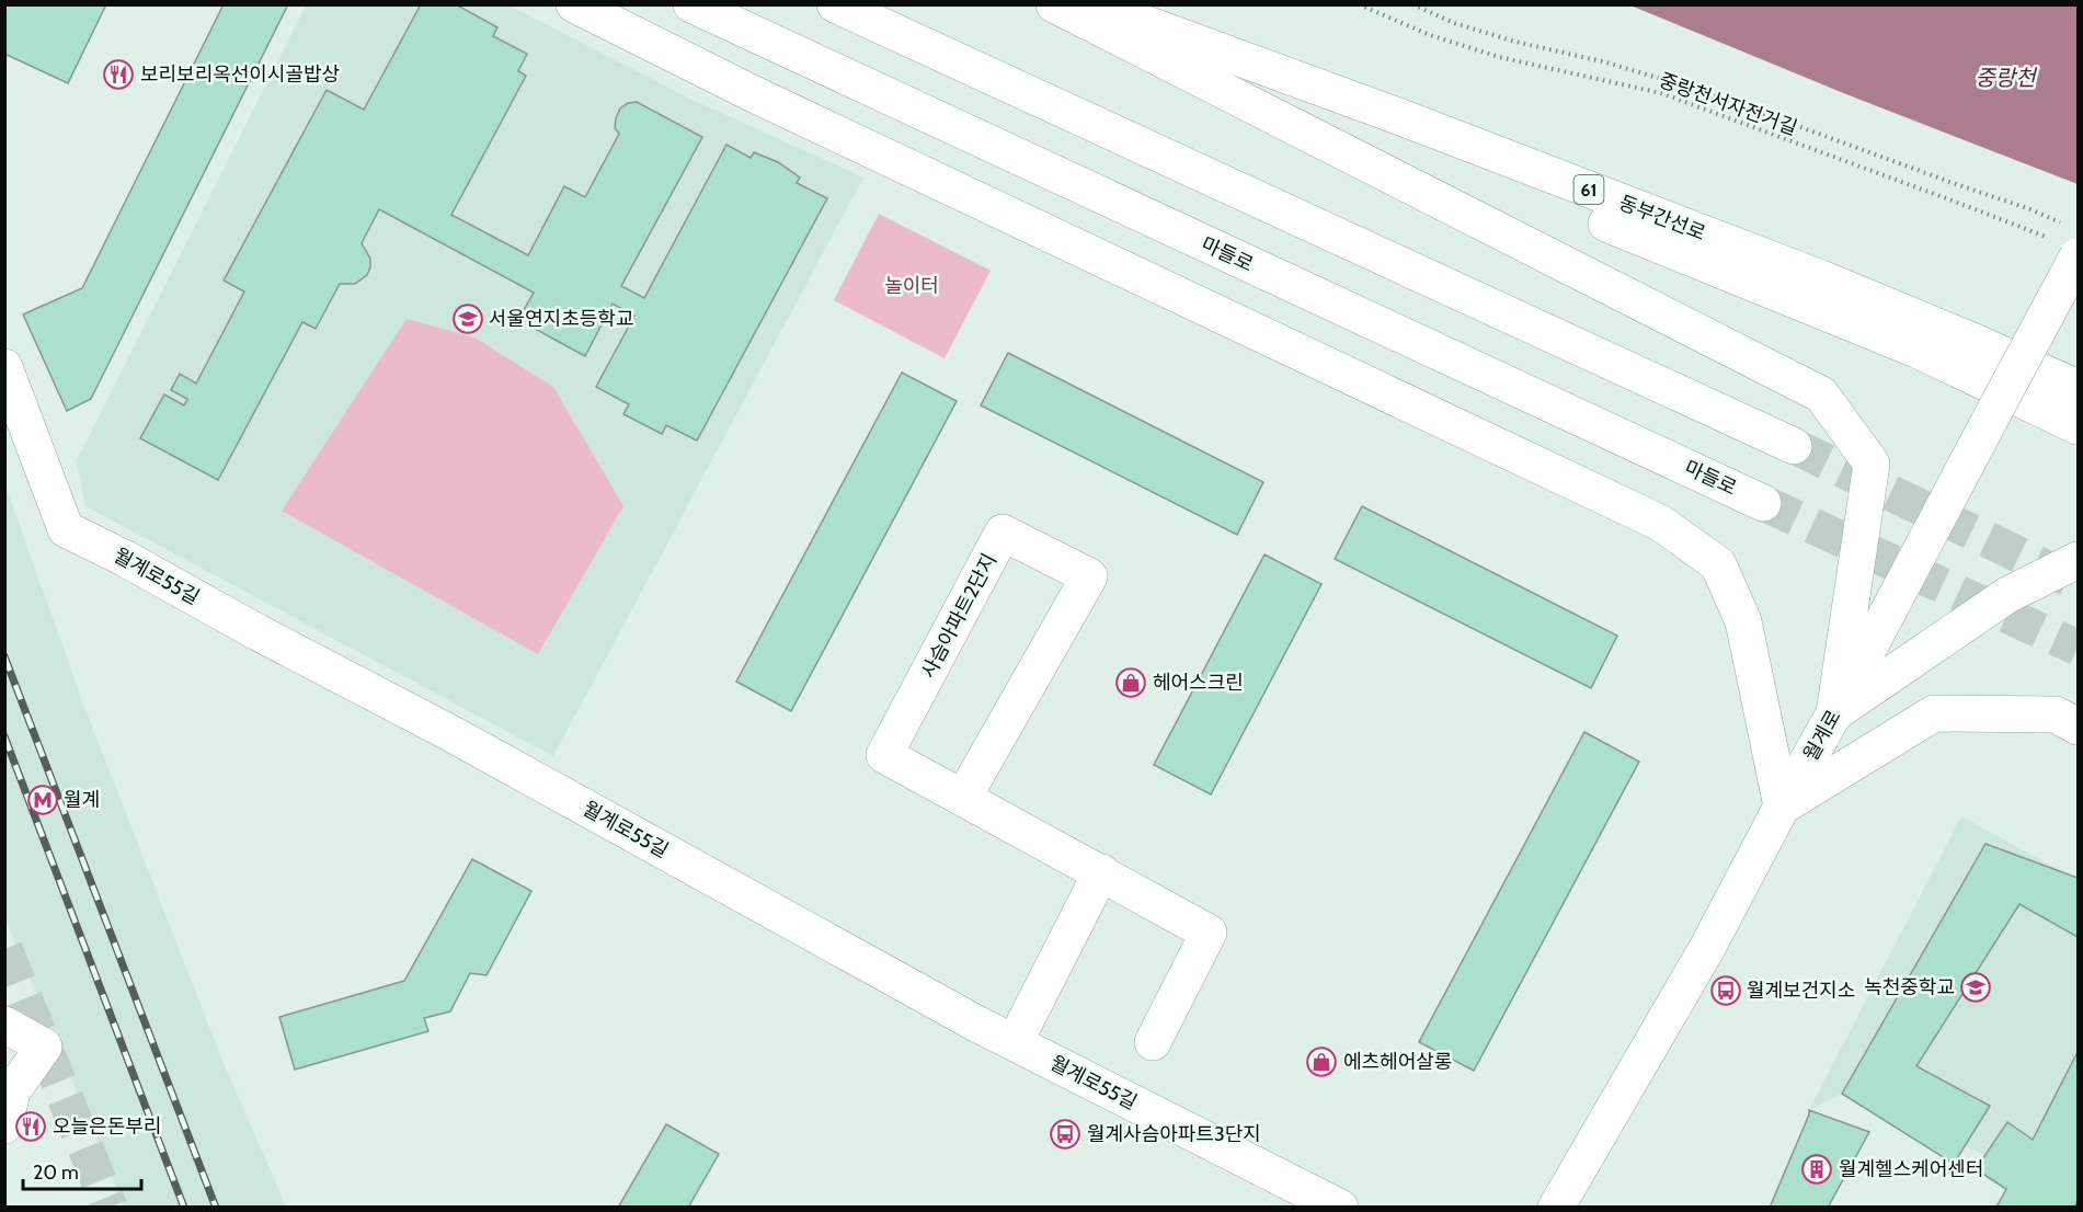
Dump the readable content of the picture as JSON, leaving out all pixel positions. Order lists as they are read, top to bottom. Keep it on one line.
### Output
{"streets":{"main road":["61","동부간선로","마들로","월계로55길","사슴아파트2단지","월계로"],"path":["중랑천서자전거길"]},"water":["중랑천"],"parks":["놀이터"],"places":{"restaurant":["보리보리옥선이시골밥상","오늘은돈부리"],"school or university":["서울연지초등학교","녹천중학교"],"shop":["헤어스크린","에츠헤어살롱"],"metro station":["월계"],"bus stop":["월계보건지소","월계사슴아파트3단지"],"building":["월계헬스케어센터"]},"scale_bar":"20 m"}
